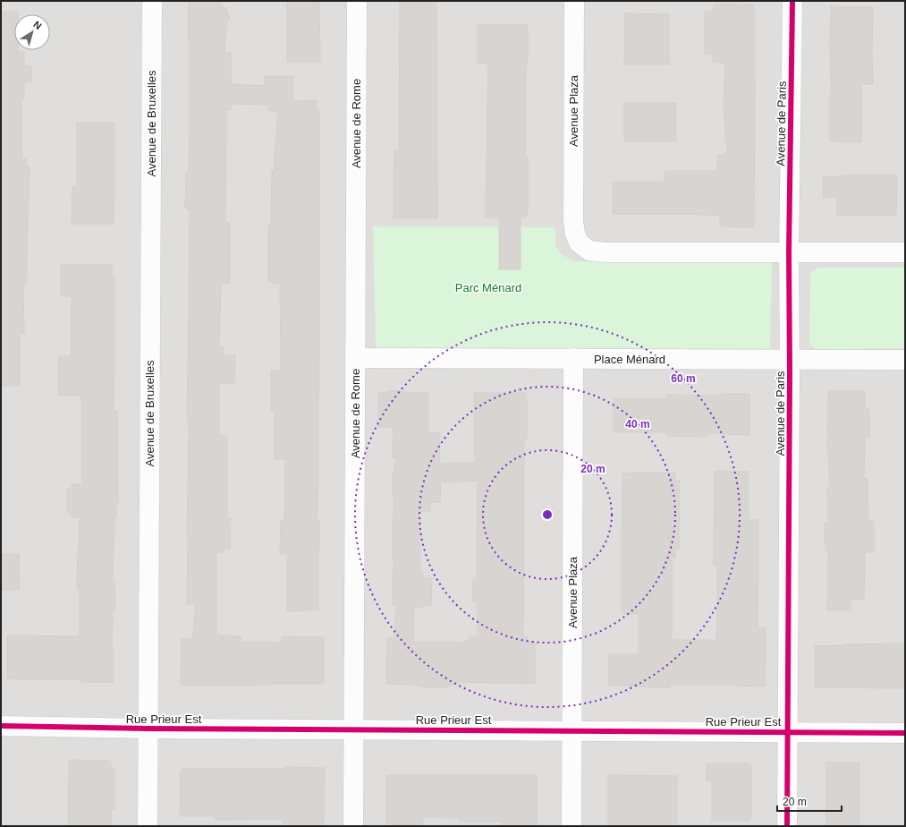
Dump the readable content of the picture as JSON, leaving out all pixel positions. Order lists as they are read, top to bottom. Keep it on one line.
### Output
{"streets":{"street":["Avenue Plaza","Avenue de Bruxelles","Avenue de Rome","Avenue de Paris","Place Ménard","Rue Prieur Est"]},"crossings":[["Avenue Plaza","Avenue de Paris"],["Avenue Plaza","Place Ménard"],["Avenue Plaza","Rue Prieur Est"],["Avenue de Bruxelles","Rue Prieur Est"],["Avenue de Rome","Place Ménard"],["Avenue de Rome","Rue Prieur Est"],["Avenue de Paris","Place Ménard"],["Avenue de Paris","Rue Prieur Est"]],"parks":["Parc Ménard"],"scale_bar":"20 m","north":"top right","rings":["60 m","40 m","20 m"]}
